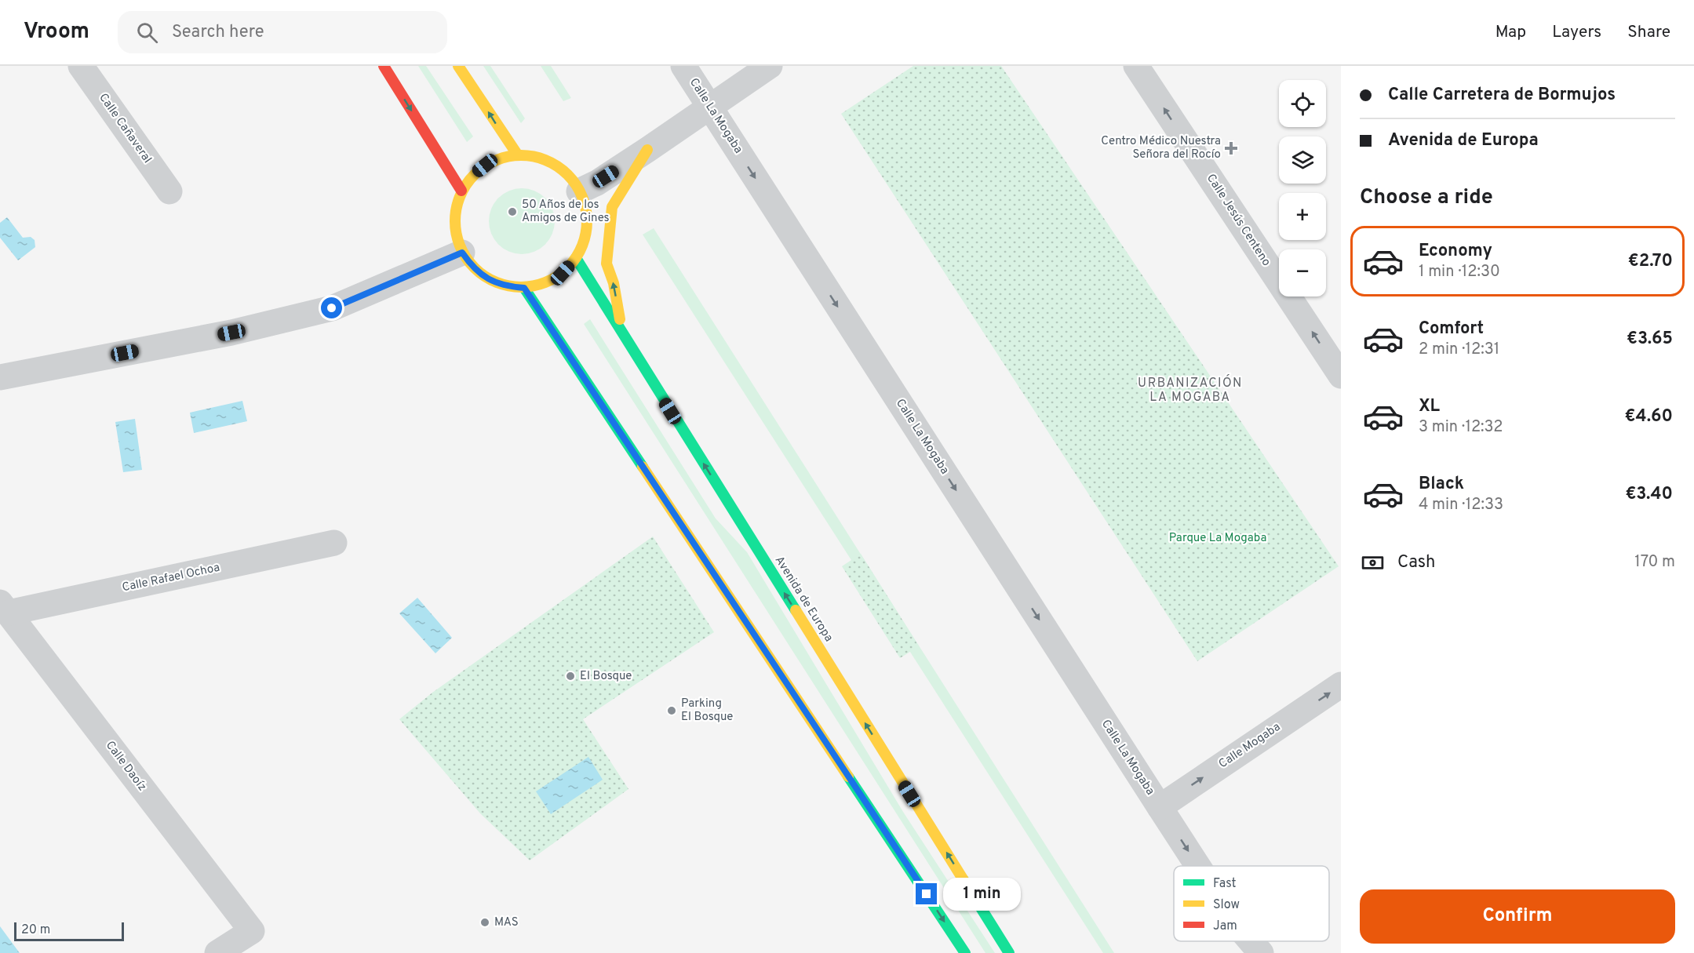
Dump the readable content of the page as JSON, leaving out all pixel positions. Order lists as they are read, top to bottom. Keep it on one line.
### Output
{"streets":{"main road":["Avenida de Europa"],"street":["Calle La Mogaba","Calle Cañaveral","Calle Jesús Centeno","Calle Rafael Ochoa","Calle Mogaba","Calle Daoíz"]},"crossings":[["Calle La Mogaba","Calle Mogaba"],["Calle Rafael Ochoa","Calle Daoíz"]],"one_way":["Calle La Mogaba","Calle Jesús Centeno","Calle Mogaba"],"districts":["URBANIZACIÓN LA MOGABA"],"parks":["Parque La Mogaba"],"places":{"health":["Centro Médico Nuestra Señora del Rocío"],"other":["50 Años de los Amigos de Gines","El Bosque","Parking El Bosque","MAS"]},"legend":["Fast","Slow","Jam"],"scale_bar":"20 m","page":{"header":"Vroom","search":"Search here","nav":["Map","Layers","Share"],"banner":["Calle Carretera de Bormujos","Avenida de Europa"],"map_buttons":["+","−"],"heading":"Choose a ride","list":[{"name":"Economy","note":"1 min · 12:30","value":"€2.70"},{"name":"Comfort","note":"2 min · 12:31","value":"€3.65"},{"name":"XL","note":"3 min · 12:32","value":"€4.60"},{"name":"Black","note":"4 min · 12:33","value":"€3.40"}],"pay":["Cash","170 m"],"bubble":"1 min","buttons":"Confirm","scale":"20 m"}}
